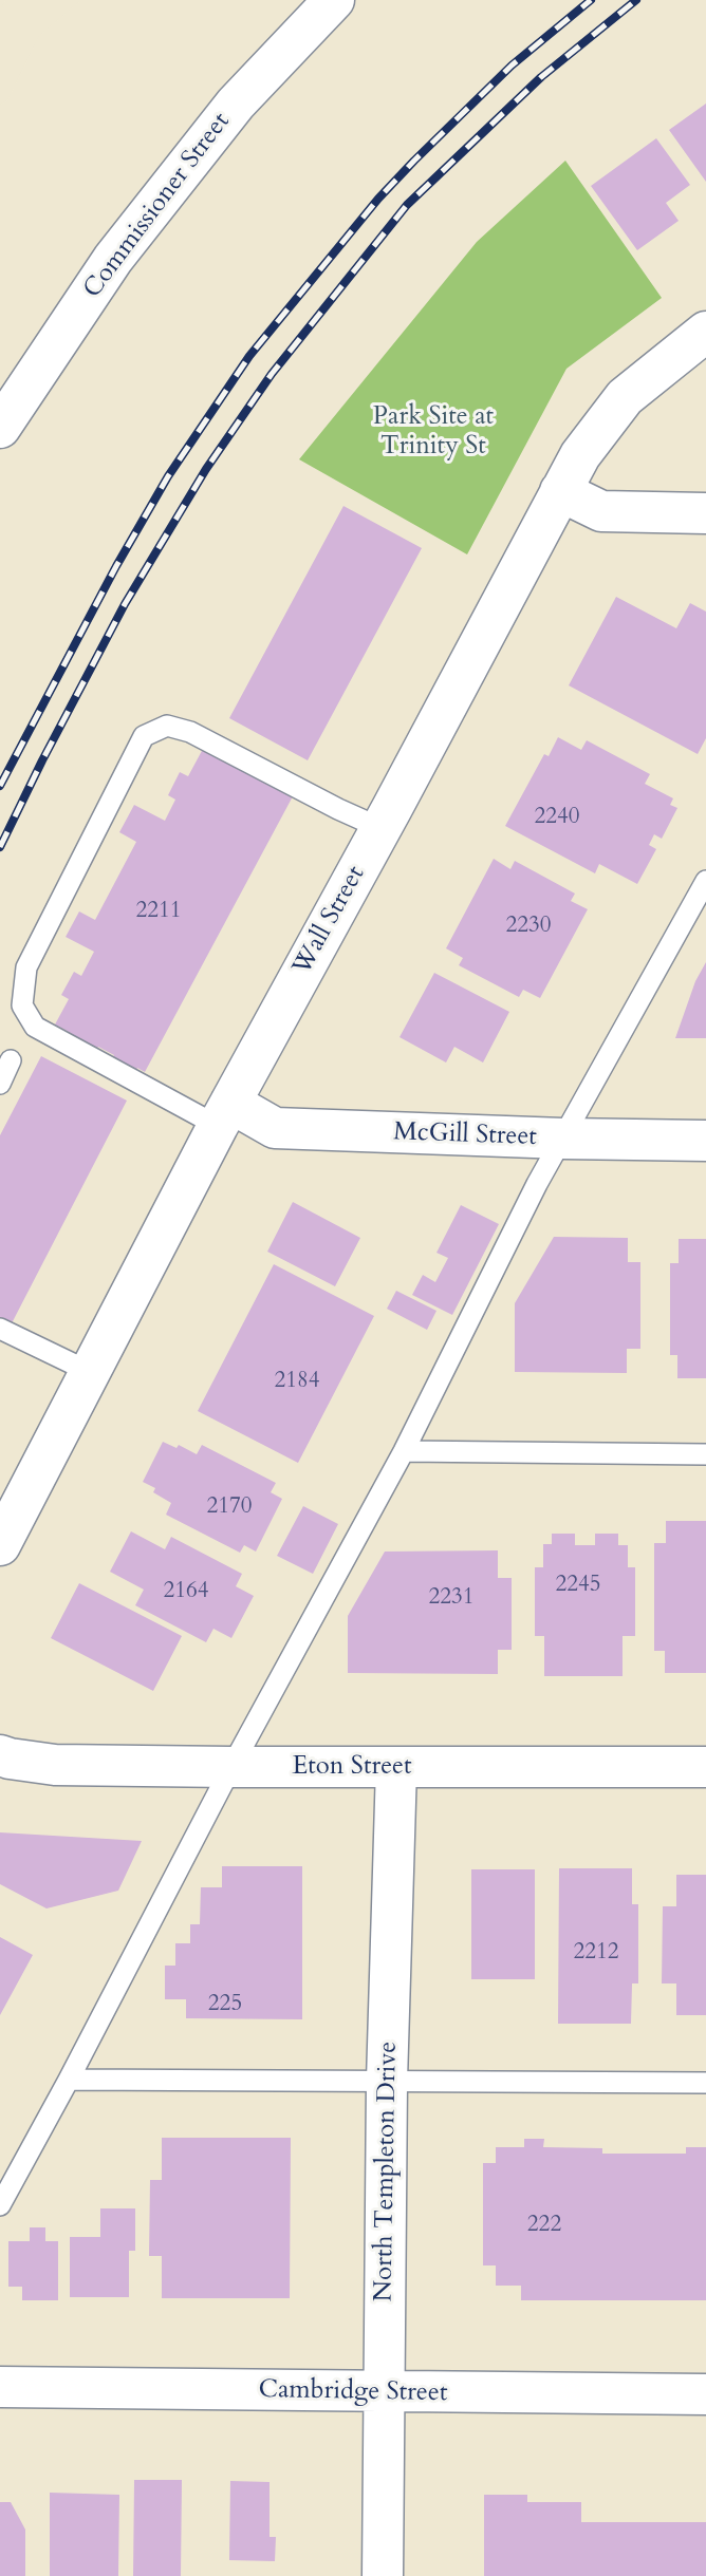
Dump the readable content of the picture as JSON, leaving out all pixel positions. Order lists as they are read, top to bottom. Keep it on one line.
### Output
{"streets":{"street":["Commissioner Street","Wall Street","McGill Street","Eton Street","North Templeton Drive","Cambridge Street"]},"crossings":[["Wall Street","McGill Street"],["Eton Street","North Templeton Drive"],["North Templeton Drive","Cambridge Street"]],"parks":["Park Site at Trinity St"],"house_numbers":["2240","2211","2230","2184","2170","2245","2164","2231","2212","225","222"]}
